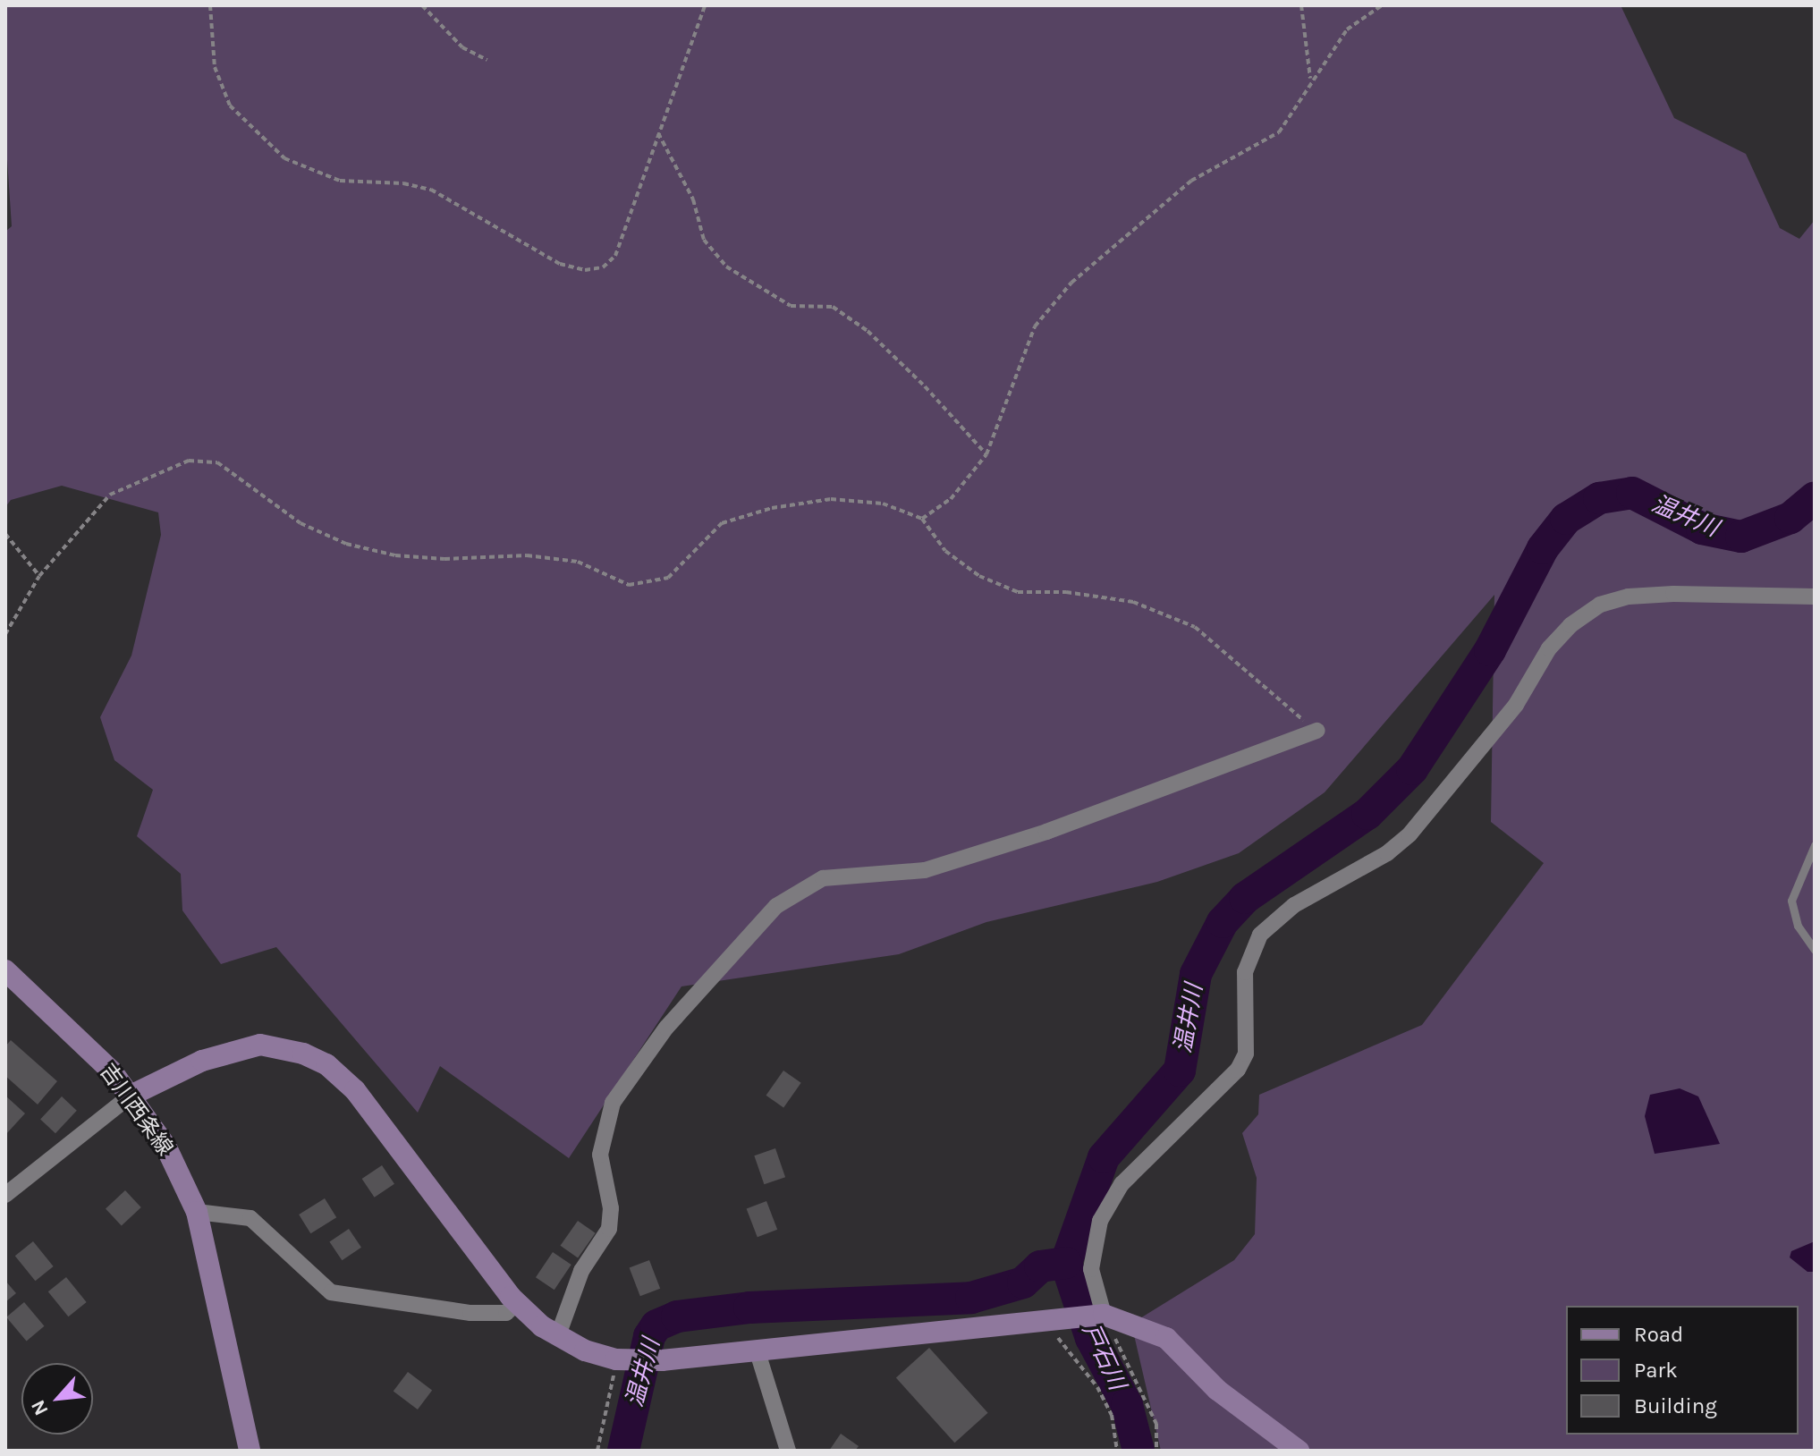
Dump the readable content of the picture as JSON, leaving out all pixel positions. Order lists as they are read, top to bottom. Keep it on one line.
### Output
{"streets":{"street":["吉川西条線"]},"water":["温井川","戸石川"],"legend":["Road","Park","Building"],"north":"bottom left"}
